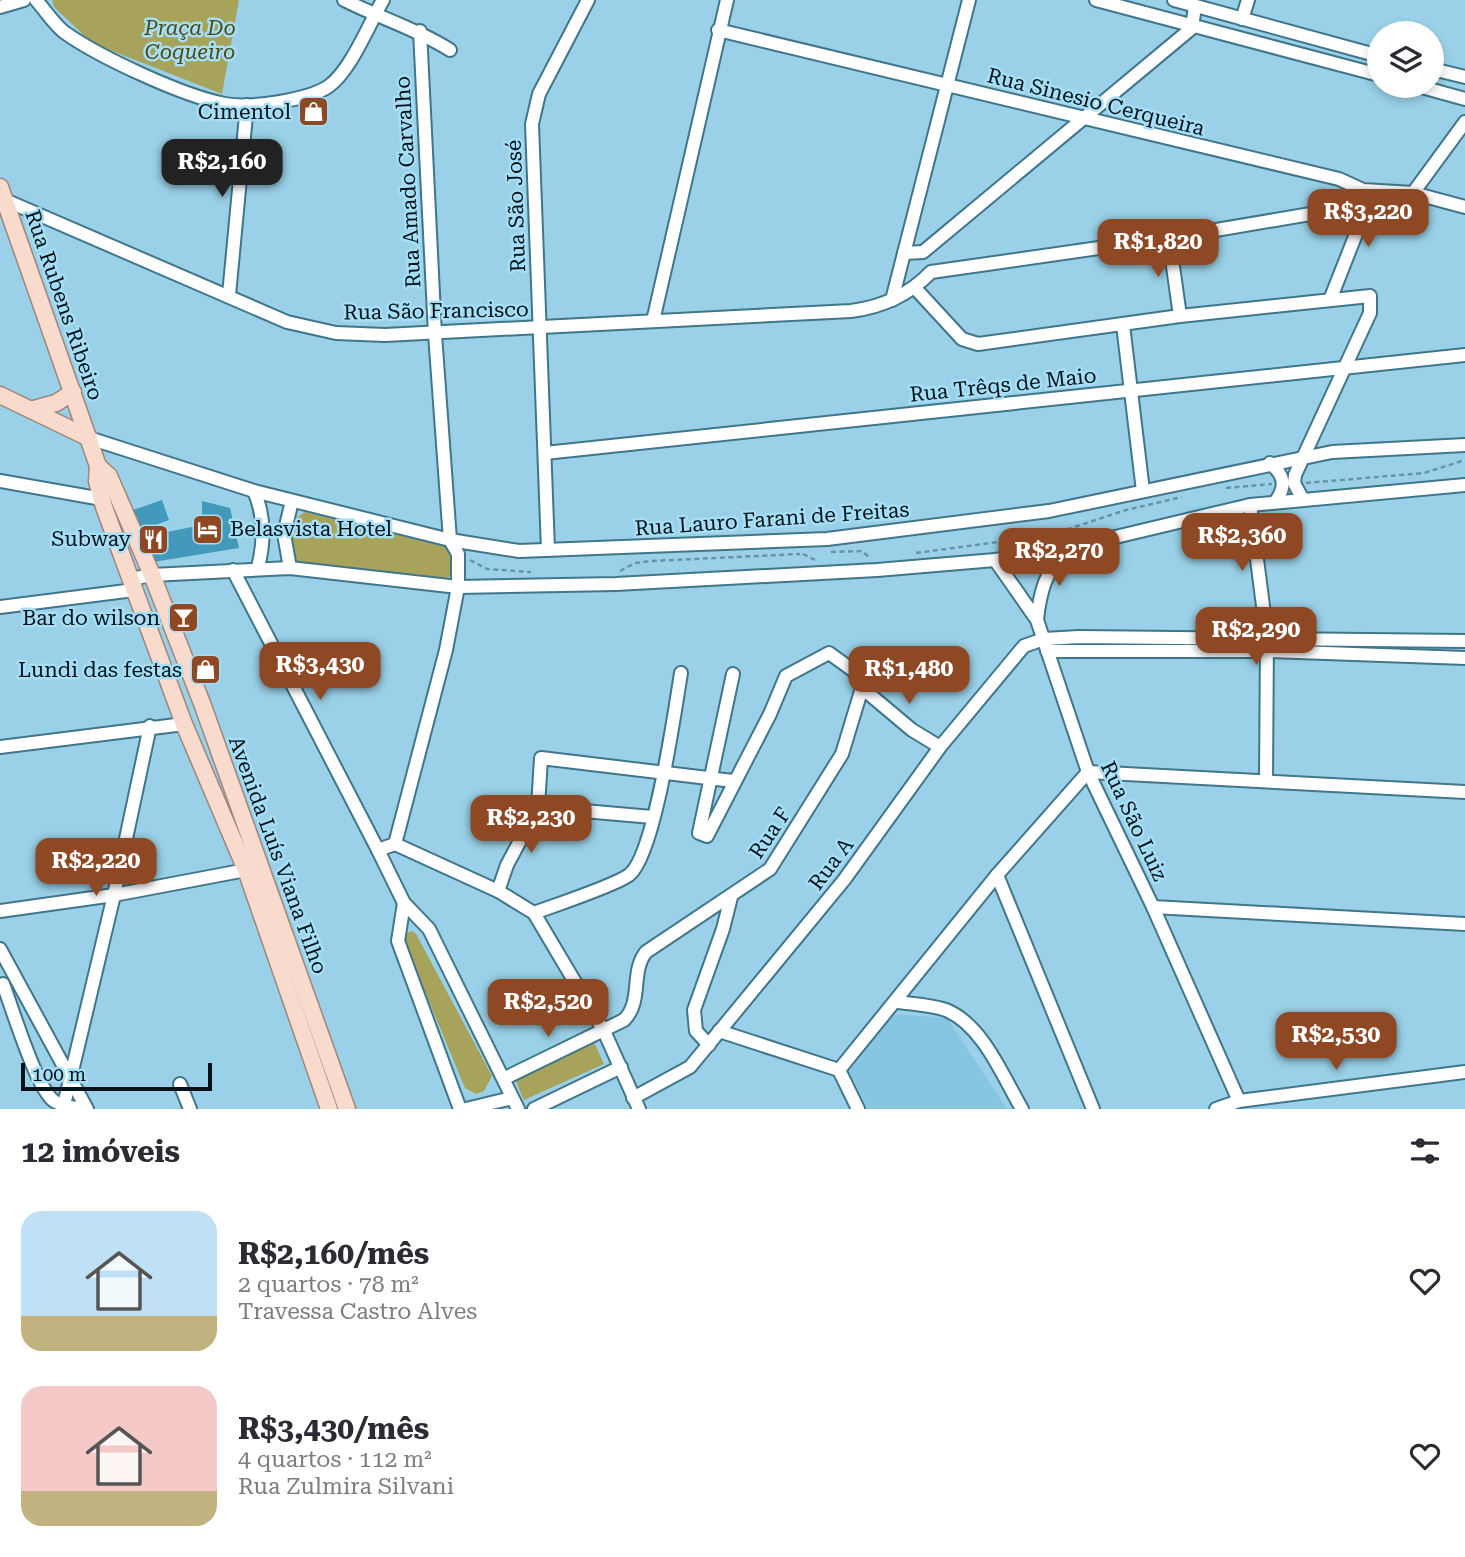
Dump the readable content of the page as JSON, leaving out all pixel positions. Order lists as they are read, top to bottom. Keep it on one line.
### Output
{"streets":{"main road":["Rua Rubens Ribeiro","Avenida Luís Viana Filho"],"street":["Rua Sinesio Cerqueira","Rua Amado Carvalho","Rua São José","Rua São Francisco","Rua Trêqs de Maio","Rua Lauro Farani de Freitas","Rua São Luiz","Rua F","Rua A"]},"crossings":[["Rua Amado Carvalho","Rua São Francisco"],["Rua Amado Carvalho","Rua Lauro Farani de Freitas"],["Rua São José","Rua São Francisco"],["Rua São José","Rua Trêqs de Maio"],["Rua São José","Rua Lauro Farani de Freitas"],["Rua Rubens Ribeiro","Rua São Francisco"],["Rua Rubens Ribeiro","Rua Lauro Farani de Freitas"],["Rua Rubens Ribeiro","Avenida Luís Viana Filho"],["Rua Lauro Farani de Freitas","Avenida Luís Viana Filho"],["Rua São Luiz","Rua A"]],"parks":["Praça Do Coqueiro"],"places":{"shop":["Cimentol","Lundi das festas"],"hotel":["Belasvista Hotel"],"restaurant":["Subway"],"bar":["Bar do wilson"]},"scale_bar":"100 m","page":{"price":["R$2,160","R$3,220","R$1,820","R$2,360","R$2,270","R$2,290","R$3,430","R$1,480","R$2,230","R$2,220","R$2,520","R$2,530"],"scale":"100 m","heading":"12 imóveis","list":[{"name":"R$2,160/mês","note":"2 quartos · 78 m² · Travessa Castro Alves"},{"name":"R$3,430/mês","note":"4 quartos · 112 m² · Rua Zulmira Silvani"}]}}
